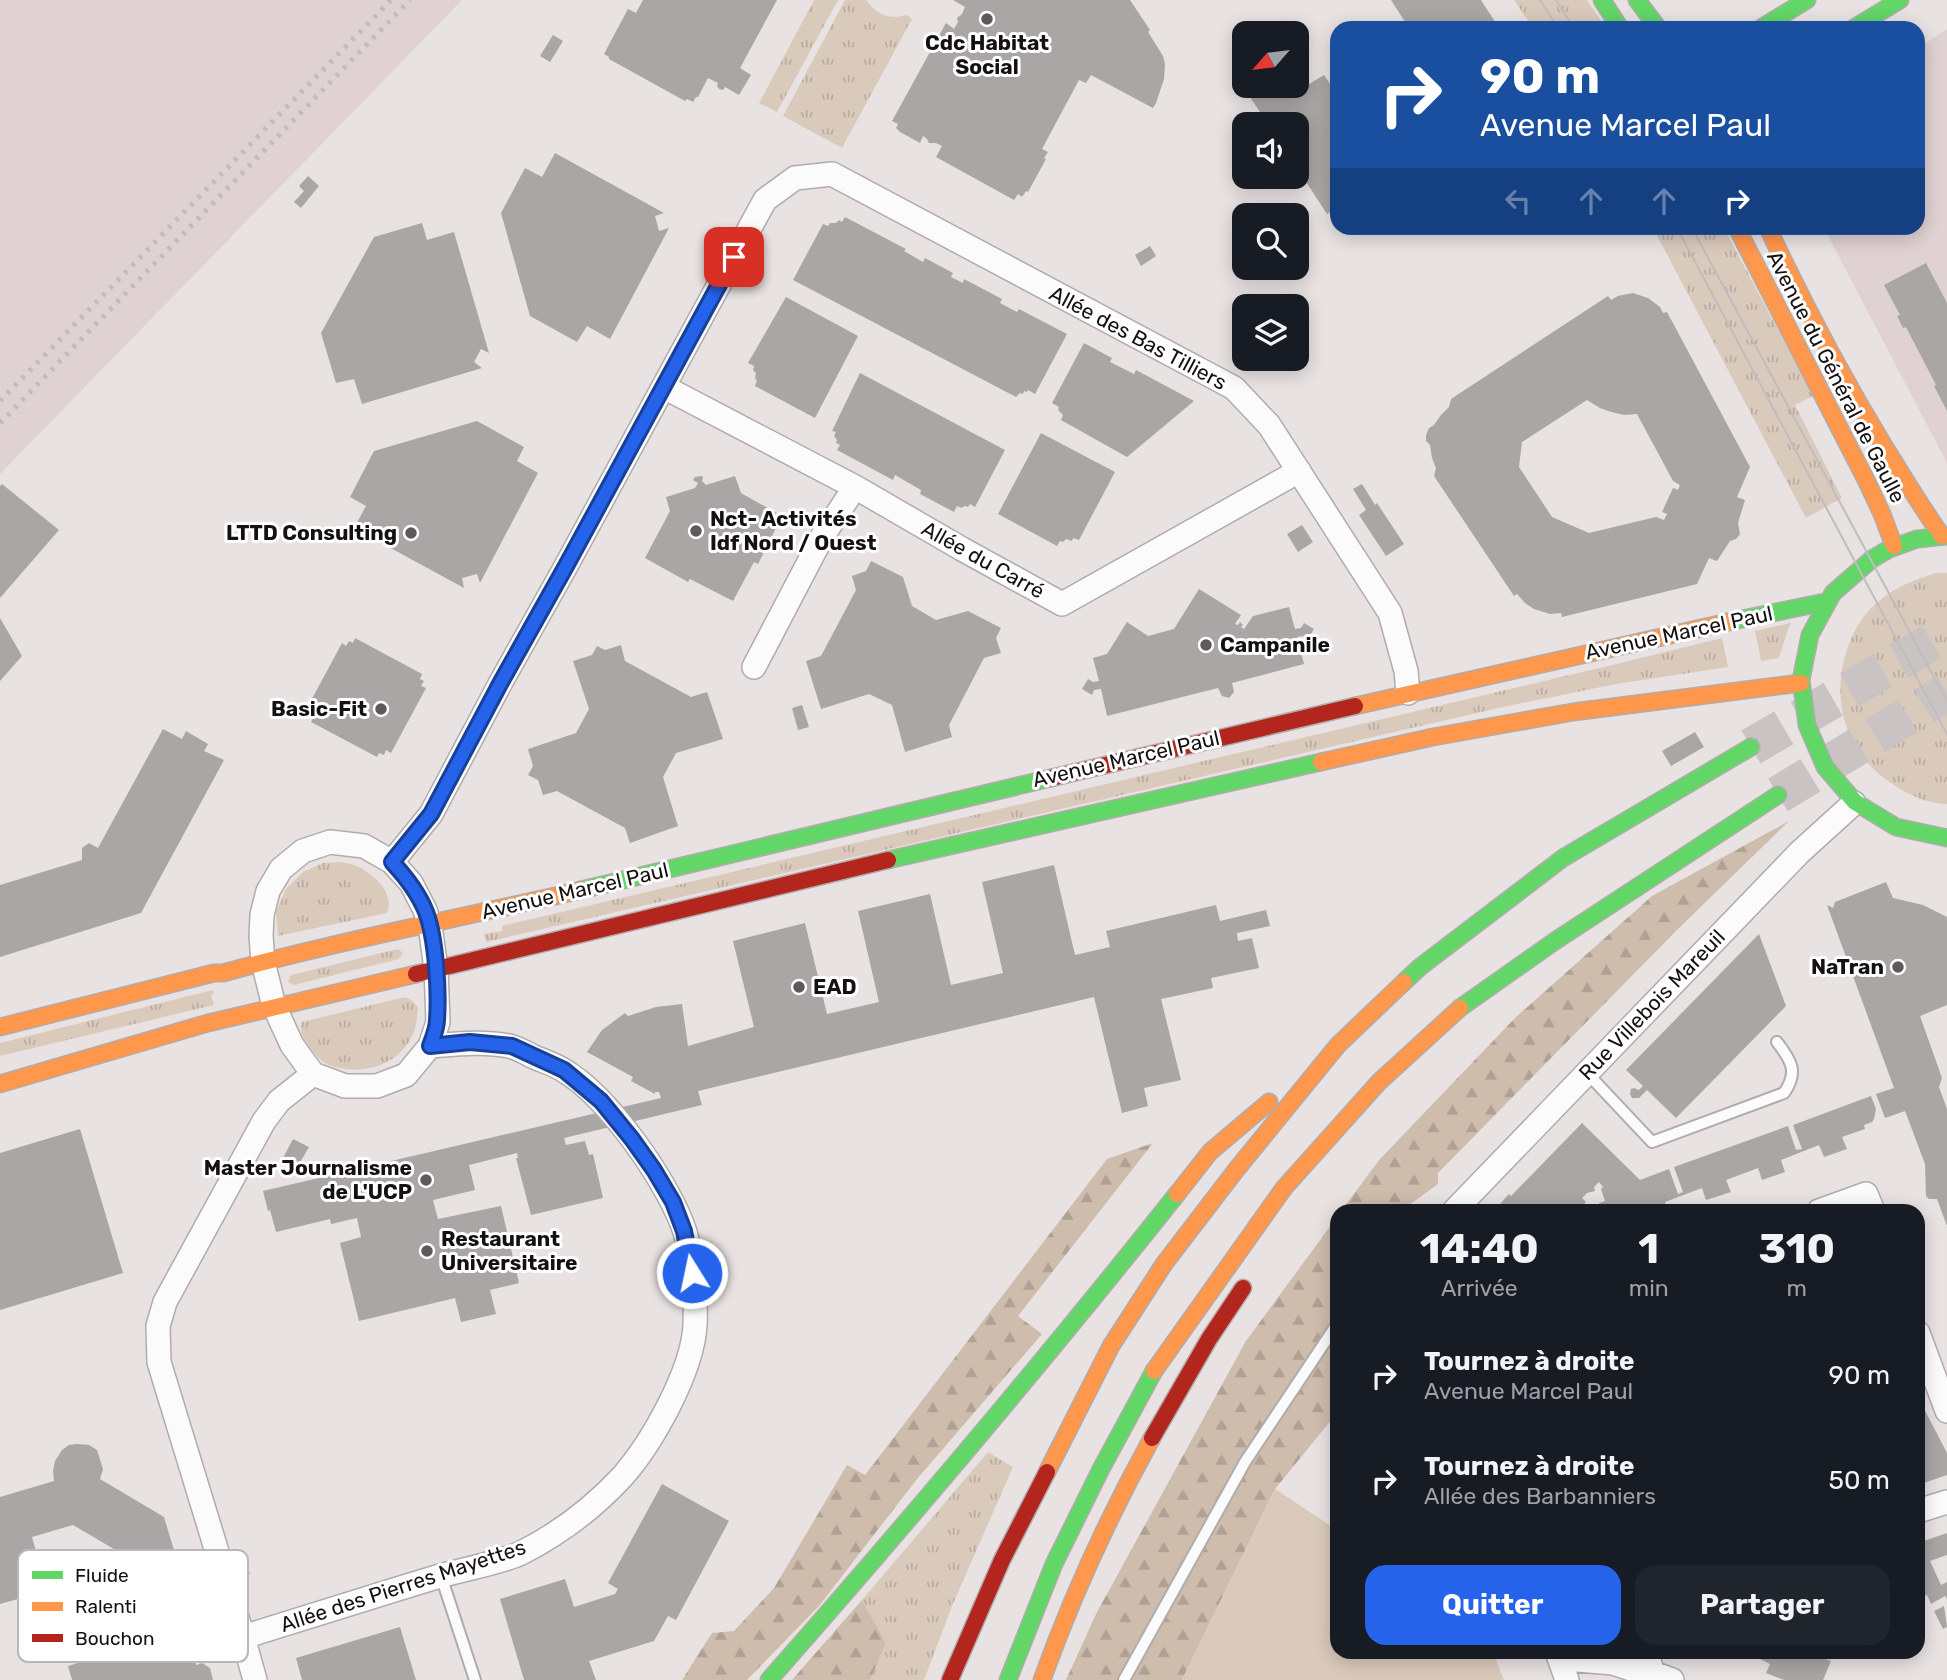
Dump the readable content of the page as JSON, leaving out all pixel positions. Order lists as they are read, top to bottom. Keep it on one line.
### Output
{"streets":{"main road":["Avenue du Général de Gaulle","Avenue Marcel Paul"],"street":["Allée des Bas Tilliers","Allée du Carré","Rue Villebois Mareuil","Allée des Pierres Mayettes"]},"crossings":[["Allée des Bas Tilliers","Allée du Carré"],["Allée des Bas Tilliers","Avenue Marcel Paul"]],"places":["Cdc Habitat Social","Nct- Activités Idf Nord / Ouest","LTTD Consulting","Campanile","Basic-Fit","NaTran","EAD","Master Journalisme de L'UCP","Restaurant Universitaire"],"legend":["Fluide","Ralenti","Bouchon"],"north":"bottom left","page":{"turn":["90 m","Avenue Marcel Paul"],"eta":["14:40","Arrivée","1","min","310","m"],"list":[{"name":"Tournez à droite","note":"Avenue Marcel Paul","value":"90 m"},{"name":"Tournez à droite","note":"Allée des Barbanniers","value":"50 m"}],"buttons":["Quitter","Partager"]}}
